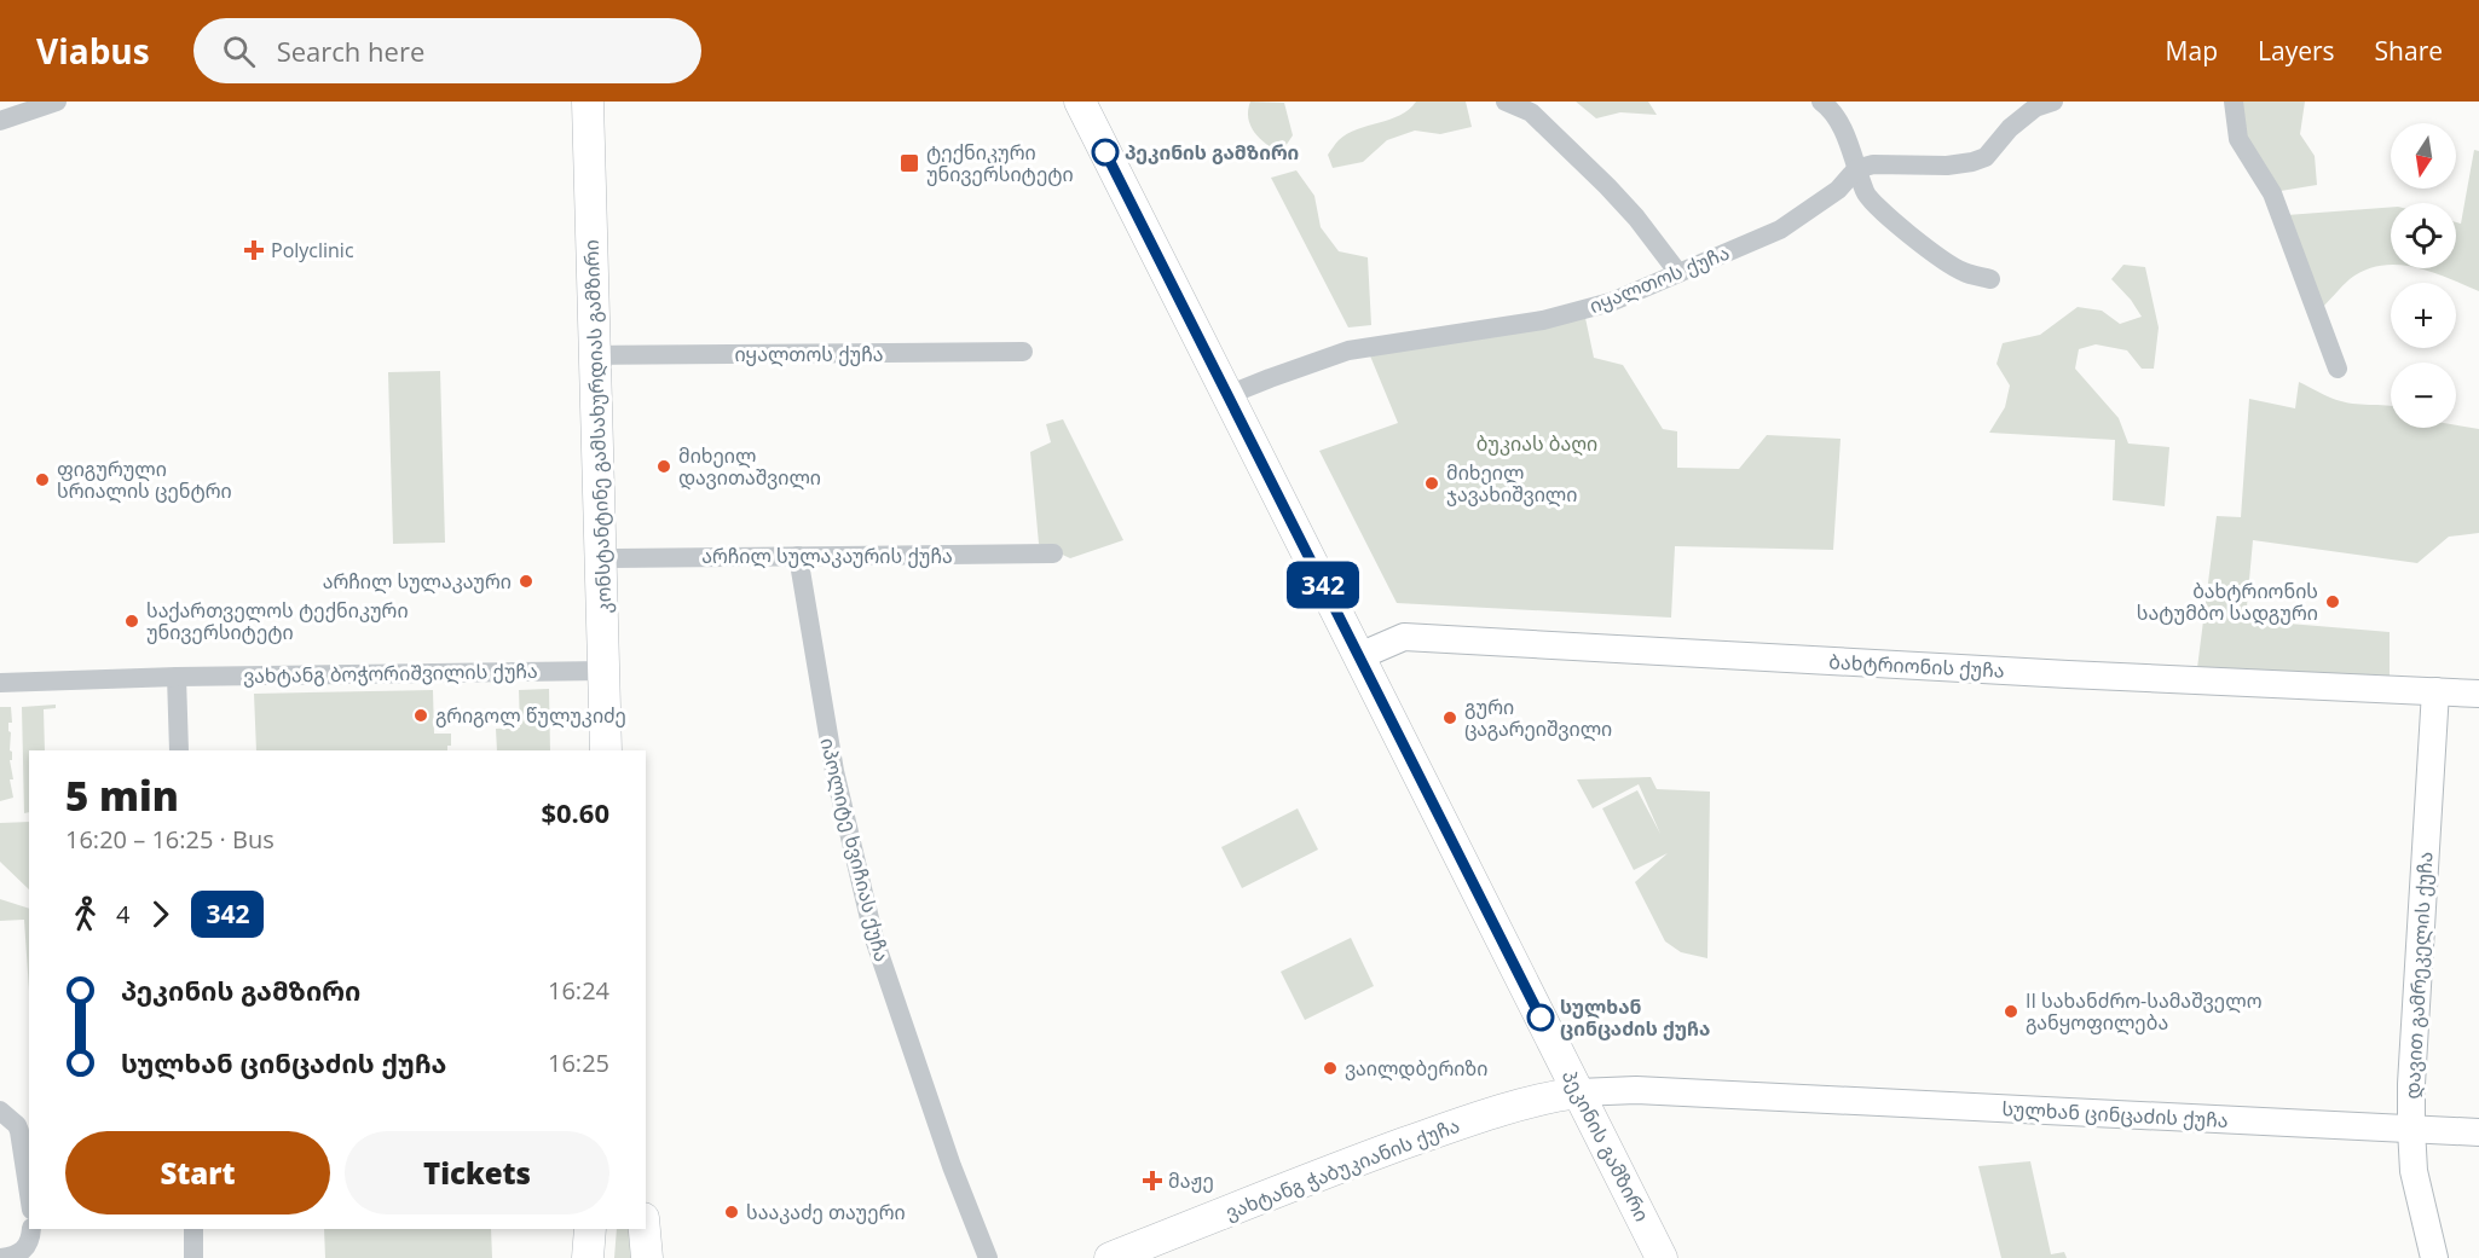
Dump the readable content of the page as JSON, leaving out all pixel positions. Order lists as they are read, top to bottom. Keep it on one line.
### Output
{"streets":{"main road":["კონსტანტინე გამსახურდიას გამზირი","პეკინის გამზირი","ვახტანგ ჭაბუკიანის ქუჩა"],"street":["იყალთოს ქუჩა","არჩილ სულაკაურის ქუჩა","ბახტრიონის ქუჩა","ვახტანგ ბოჭორიშვილის ქუჩა","იპოლიტე ხვიჩიას ქუჩა","დავით გამრეკელის ქუჩა","სულხან ცინცაძის ქუჩა"]},"crossings":[["იყალთოს ქუჩა","კონსტანტინე გამსახურდიას გამზირი"],["იყალთოს ქუჩა","პეკინის გამზირი"],["კონსტანტინე გამსახურდიას გამზირი","არჩილ სულაკაურის ქუჩა"],["კონსტანტინე გამსახურდიას გამზირი","ვახტანგ ბოჭორიშვილის ქუჩა"],["არჩილ სულაკაურის ქუჩა","იპოლიტე ხვიჩიას ქუჩა"],["ბახტრიონის ქუჩა","დავით გამრეკელის ქუჩა"],["ბახტრიონის ქუჩა","პეკინის გამზირი"],["დავით გამრეკელის ქუჩა","სულხან ცინცაძის ქუჩა"],["სულხან ცინცაძის ქუჩა","პეკინის გამზირი"],["სულხან ცინცაძის ქუჩა","ვახტანგ ჭაბუკიანის ქუჩა"],["პეკინის გამზირი","ვახტანგ ჭაბუკიანის ქუჩა"]],"parks":["ბუკიას ბაღი"],"places":{"other":["პეკინის გამზირი","მიხეილ დავითაშვილი","ფიგურული სრიალის ცენტრი","მიხეილ ჯავახიშვილი","არჩილ სულაკაური","ბახტრიონის სატუმბო სადგური","საქართველოს ტექნიკური უნივერსიტეტი","გრიგოლ წულუკიძე","გური ცაგარეიშვილი","II სახანძრო-სამაშველო განყოფილება","სულხან ცინცაძის ქუჩა","ვაილდბერიზი","სააკაძე თაუერი"],"transit":["ტექნიკური უნივერსიტეტი"],"health":["Polyclinic","მაჟე"]},"lines":["bus line 342"],"north":"bottom","page":{"header":"Viabus","search":"Search here","nav":["Map","Layers","Share"],"on_map":"342","map_buttons":["+","−"],"heading":["5 min","16:20 – 16:25 · Bus","$0.60"],"legs":["4","342"],"list":[{"name":"პეკინის გამზირი","value":"16:24"},{"name":"სულხან ცინცაძის ქუჩა","value":"16:25"}],"buttons":["Start","Tickets"]}}
